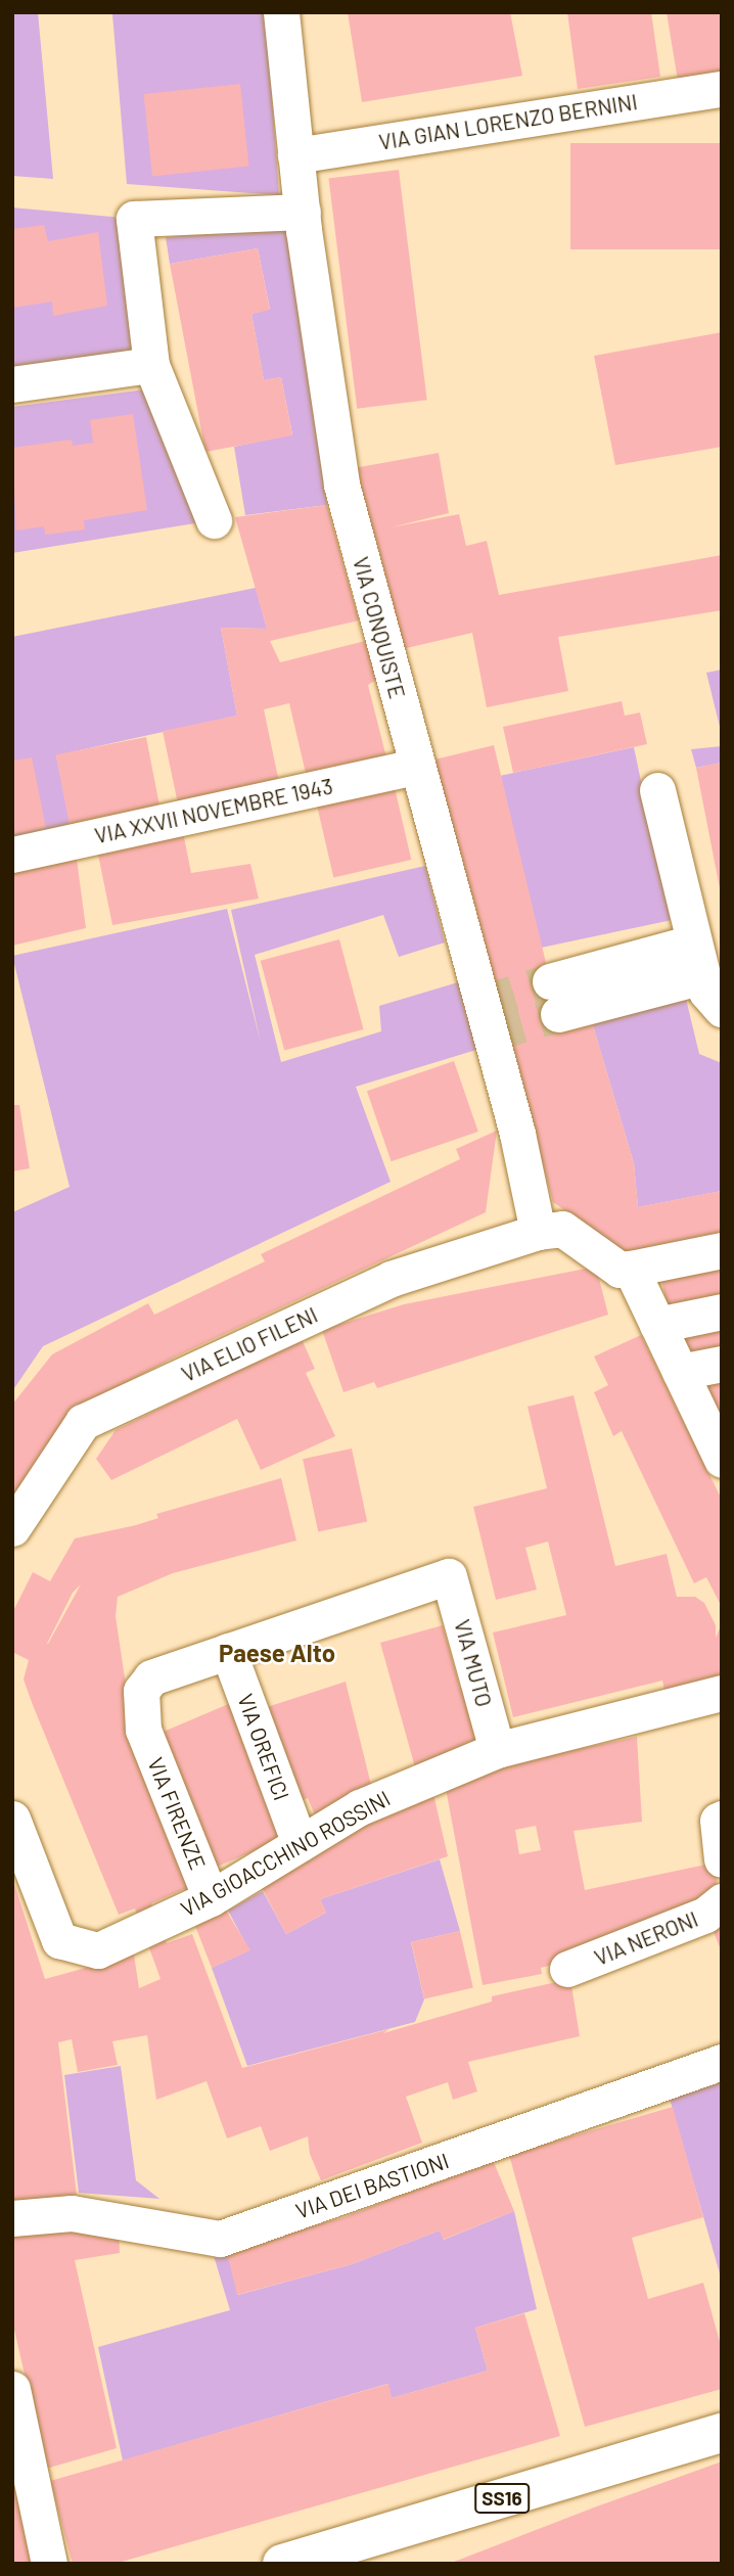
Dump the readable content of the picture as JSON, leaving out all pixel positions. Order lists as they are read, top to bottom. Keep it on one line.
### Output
{"streets":{"main road":["SS16"],"street":["VIA GIAN LORENZO BERNINI","VIA CONQUISTE","VIA XXVII NOVEMBRE 1943","VIA ELIO FILENI","VIA MUTO","VIA OREFICI","VIA FIRENZE","VIA GIOACCHINO ROSSINI","VIA NERONI","VIA DEI BASTIONI"]},"crossings":[["VIA GIAN LORENZO BERNINI","VIA CONQUISTE"],["VIA CONQUISTE","VIA XXVII NOVEMBRE 1943"],["VIA CONQUISTE","VIA ELIO FILENI"],["VIA MUTO","VIA FIRENZE"],["VIA MUTO","VIA GIOACCHINO ROSSINI"],["VIA OREFICI","VIA FIRENZE"],["VIA OREFICI","VIA GIOACCHINO ROSSINI"],["VIA FIRENZE","VIA GIOACCHINO ROSSINI"]],"districts":["Paese Alto"]}
